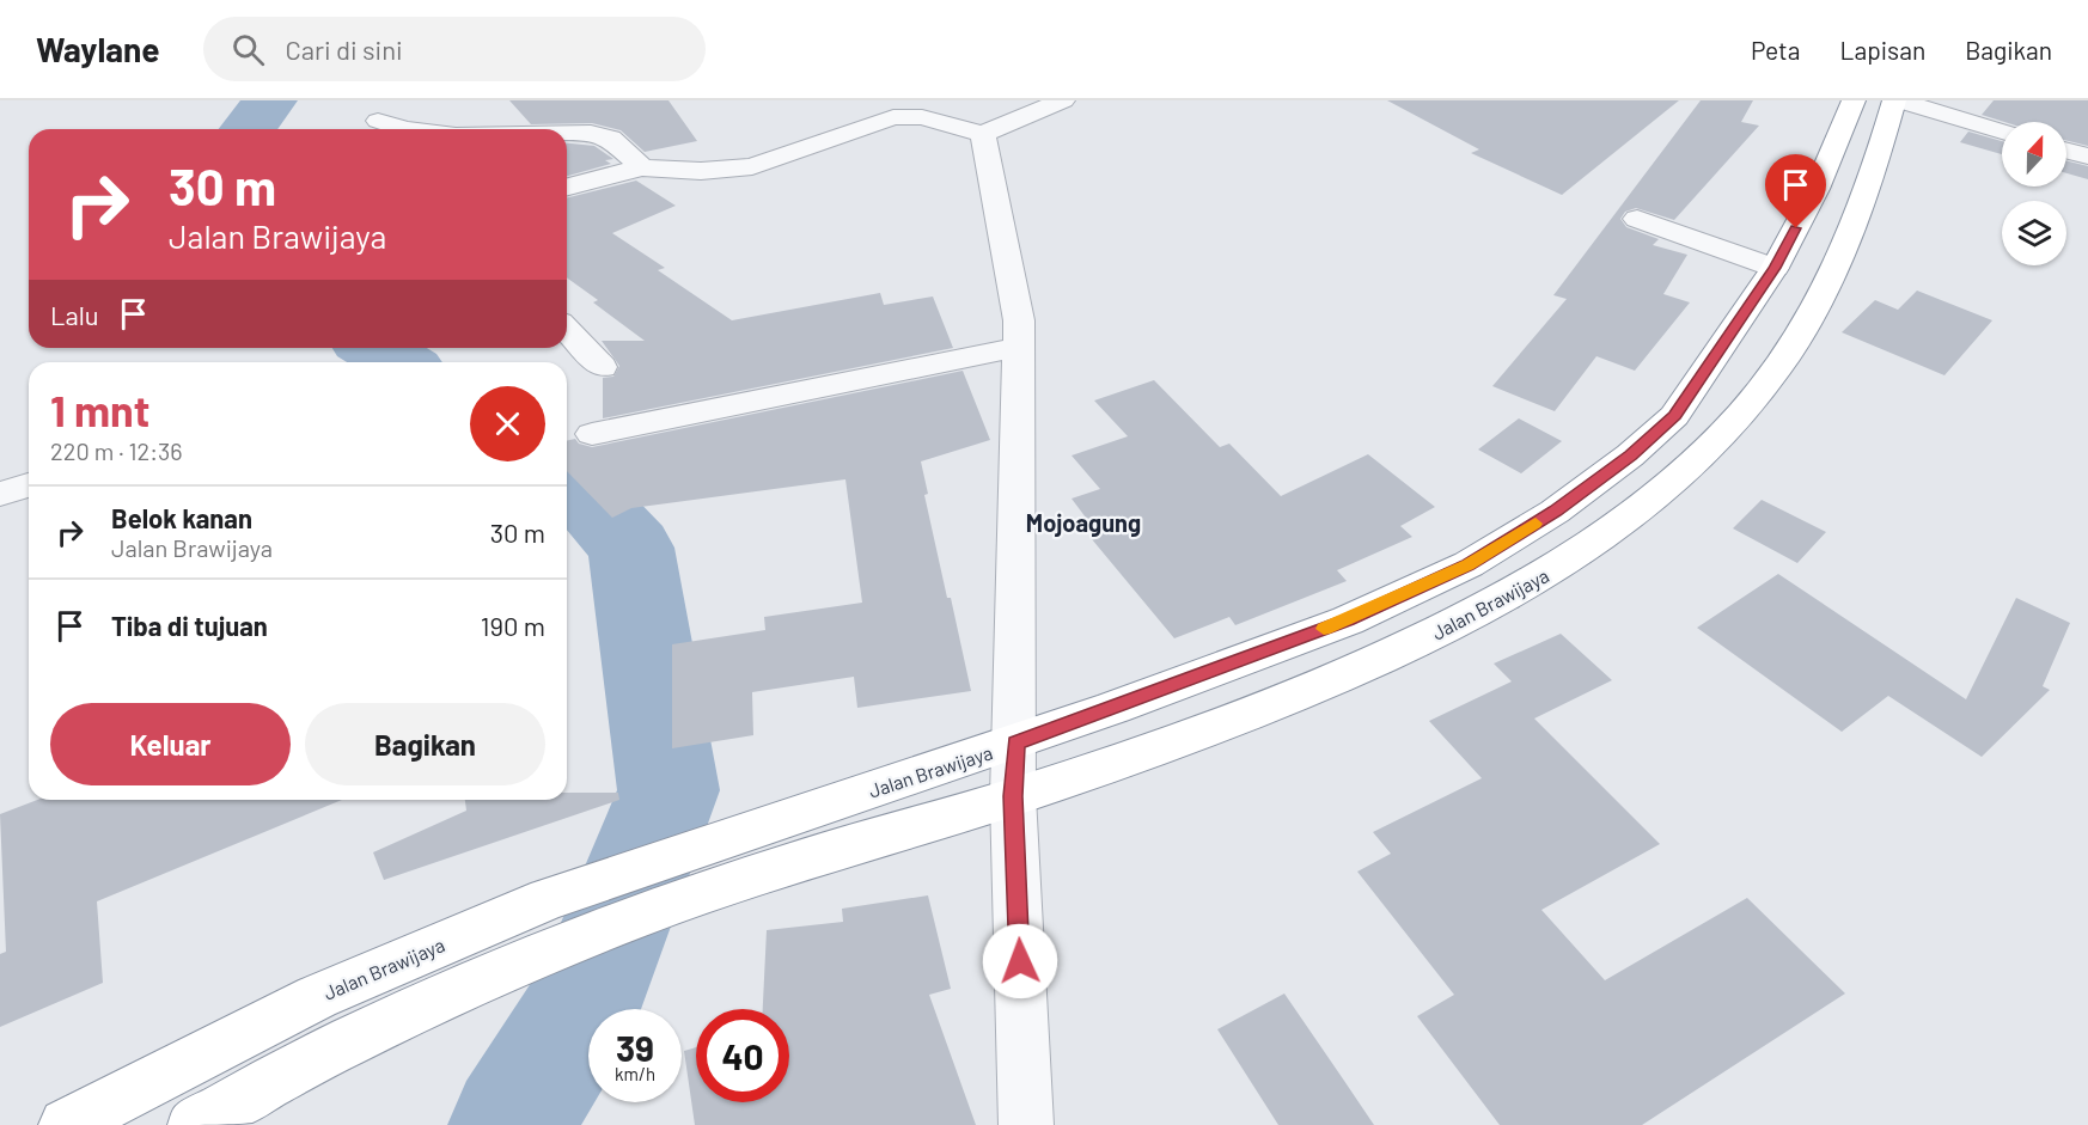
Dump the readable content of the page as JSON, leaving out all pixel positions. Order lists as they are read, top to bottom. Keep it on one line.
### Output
{"streets":{"highway":["Jalan Brawijaya"]},"districts":["Mojoagung"],"north":"top","page":{"header":"Waylane","search":"Cari di sini","nav":["Peta","Lapisan","Bagikan"],"turn":["30 m","Jalan Brawijaya"],"then":"Lalu","heading":["1 mnt","220 m · 12:36"],"list":[{"name":"Belok kanan","note":"Jalan Brawijaya","value":"30 m"},{"name":"Tiba di tujuan","value":"190 m"}],"buttons":["Keluar","Bagikan"],"speed":"39 km/h","limit":"40"}}
